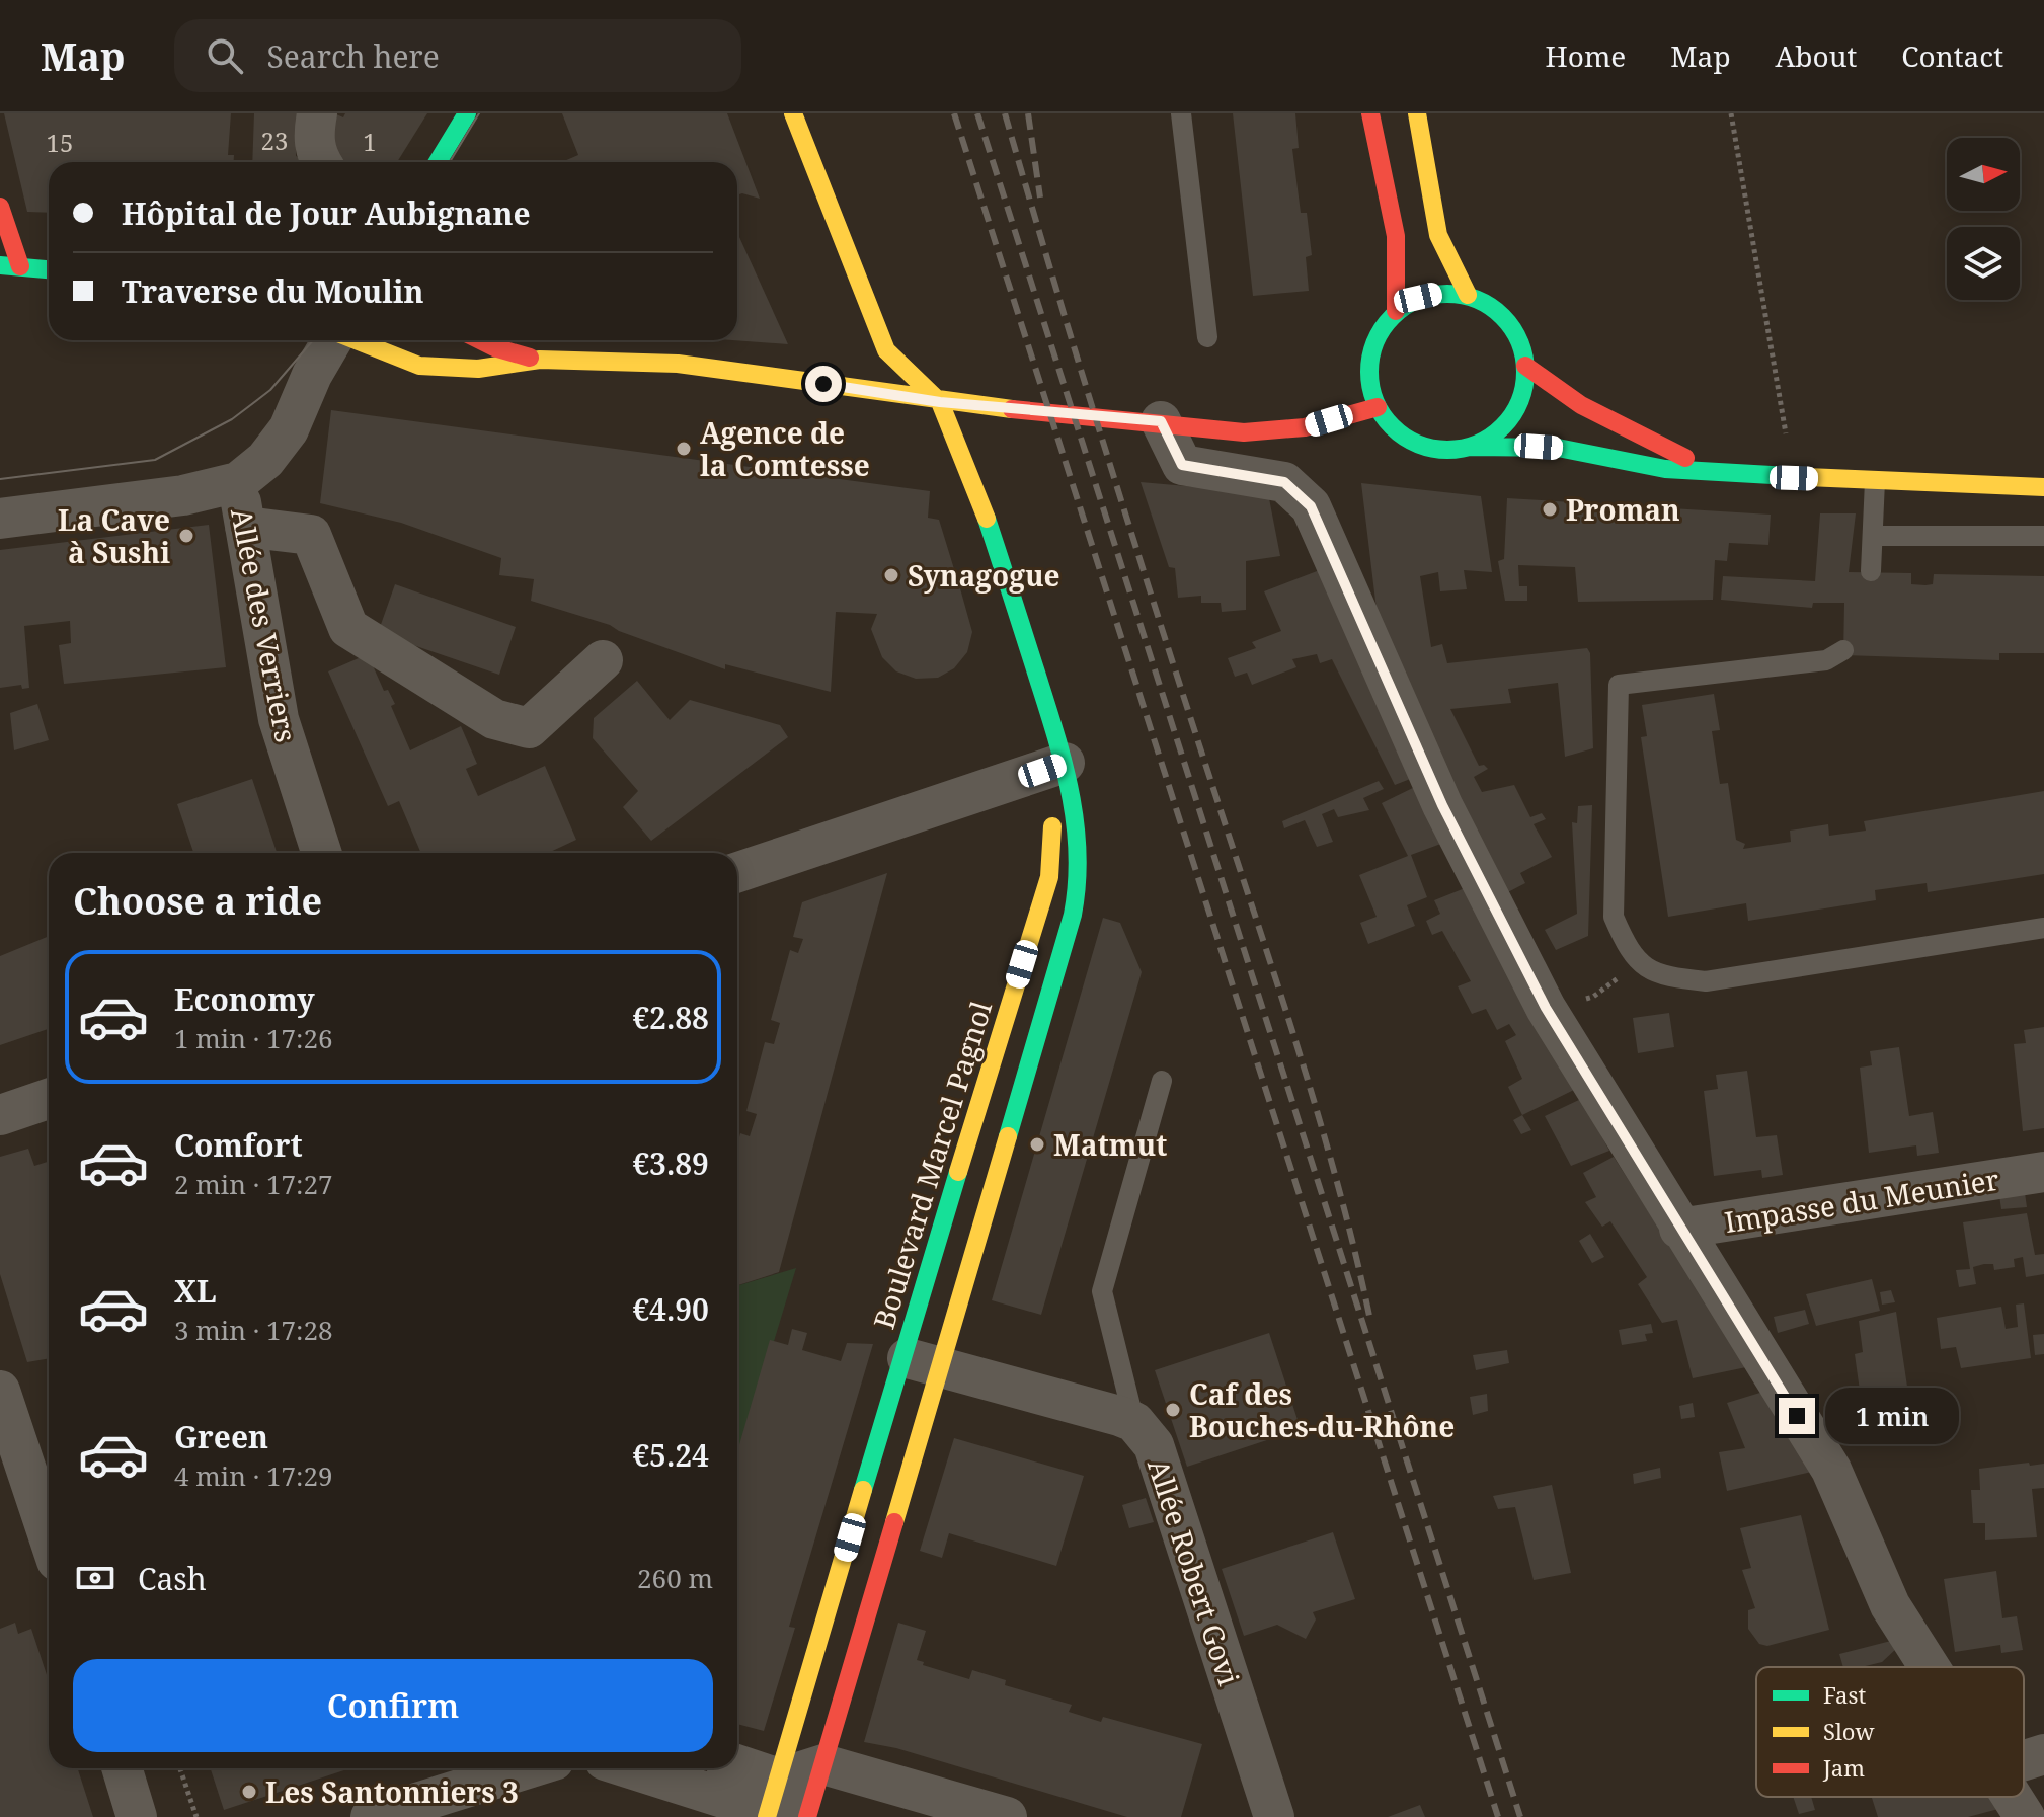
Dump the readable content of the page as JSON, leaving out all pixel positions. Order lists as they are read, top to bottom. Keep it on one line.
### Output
{"streets":{"main road":["Boulevard Marcel Pagnol"],"street":["Allée des Verriers","Impasse du Meunier","Allée Robert Govi"]},"places":["Agence de la Comtesse","Proman","La Cave à Sushi","Synagogue","Matmut","Caf des Bouches-du-Rhône","Les Santonniers 3"],"house_numbers":["23","1","15"],"legend":["Fast","Slow","Jam"],"north":"right","page":{"header":"Map","search":"Search here","nav":["Home","Map","About","Contact"],"banner":["Hôpital de Jour Aubignane","Traverse du Moulin"],"heading":"Choose a ride","list":[{"name":"Economy","note":"1 min · 17:26","value":"€2.88"},{"name":"Comfort","note":"2 min · 17:27","value":"€3.89"},{"name":"XL","note":"3 min · 17:28","value":"€4.90"},{"name":"Green","note":"4 min · 17:29","value":"€5.24"}],"bubble":"1 min","pay":["Cash","260 m"],"buttons":"Confirm"}}
